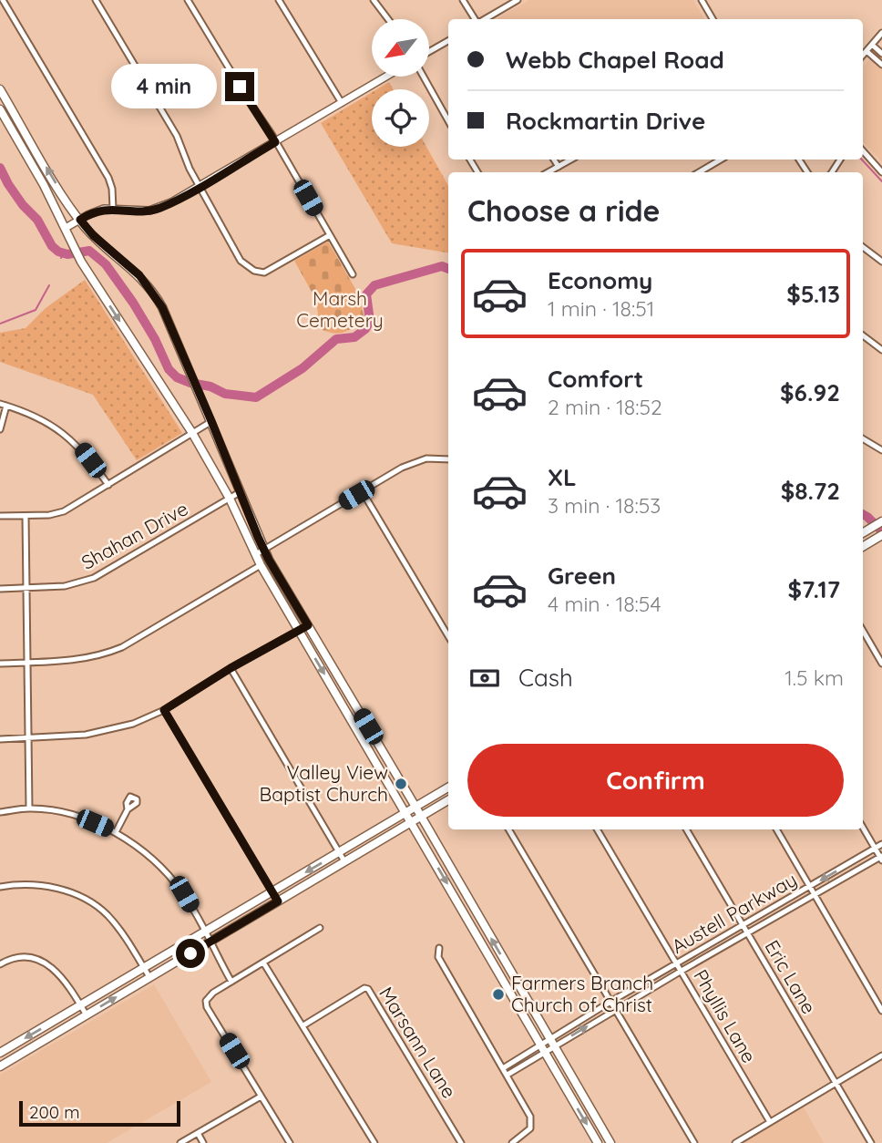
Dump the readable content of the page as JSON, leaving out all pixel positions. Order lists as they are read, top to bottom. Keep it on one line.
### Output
{"streets":{"street":["Shahan Drive","Austell Parkway","Eric Lane","Phyllis Lane","Marsann Lane"]},"crossings":[["Austell Parkway","Eric Lane"],["Austell Parkway","Phyllis Lane"]],"parks":["Marsh Cemetery"],"places":["Valley View Baptist Church","Farmers Branch Church of Christ"],"scale_bar":"200 m","north":"bottom left","page":{"banner":["Webb Chapel Road","Rockmartin Drive"],"bubble":"4 min","heading":"Choose a ride","list":[{"name":"Economy","note":"1 min · 18:51","value":"$5.13"},{"name":"Comfort","note":"2 min · 18:52","value":"$6.92"},{"name":"XL","note":"3 min · 18:53","value":"$8.72"},{"name":"Green","note":"4 min · 18:54","value":"$7.17"}],"pay":["Cash","1.5 km"],"buttons":"Confirm","scale":"200 m"}}
